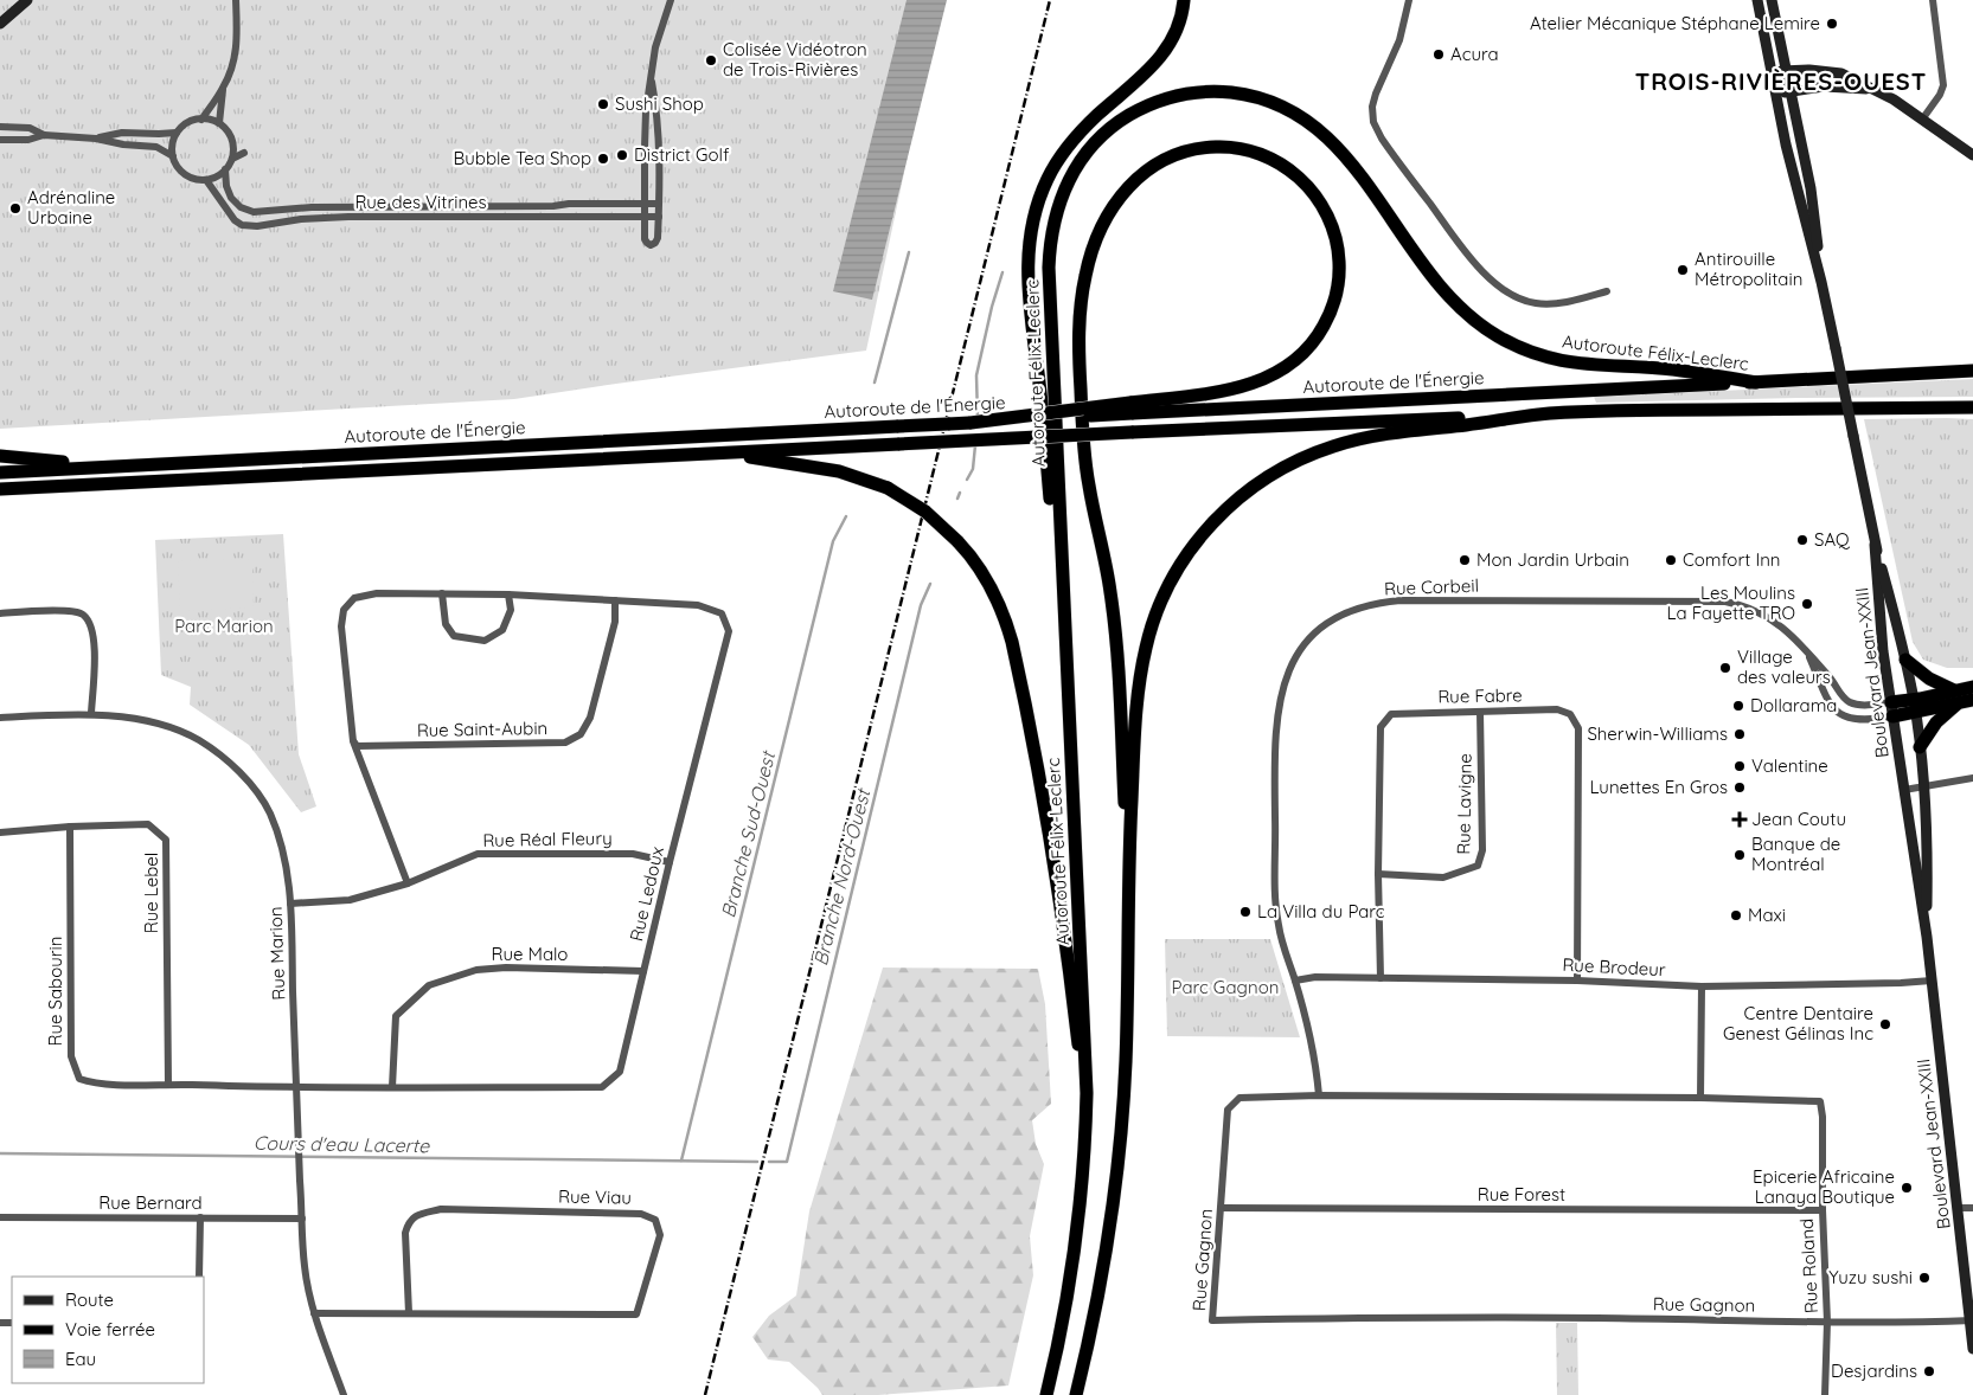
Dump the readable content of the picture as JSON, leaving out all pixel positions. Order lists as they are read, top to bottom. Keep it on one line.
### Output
{"streets":{"highway":["Autoroute Félix-Leclerc","Autoroute de l'Énergie"],"street":["Rue des Vitrines","Rue Corbeil","Boulevard Jean-XXIII","Rue Fabre","Rue Saint-Aubin","Rue Lavigne","Rue Réal Fleury","Rue Lebel","Rue Ledoux","Rue Marion","Rue Malo","Rue Brodeur","Rue Sabourin","Rue Forest","Rue Viau","Rue Bernard","Rue Gagnon","Rue Roland"]},"crossings":[["Autoroute Félix-Leclerc","Autoroute de l'Énergie"],["Rue Corbeil","Boulevard Jean-XXIII"],["Rue Corbeil","Rue Brodeur"],["Rue Corbeil","Rue Gagnon"],["Boulevard Jean-XXIII","Rue Brodeur"],["Boulevard Jean-XXIII","Rue Gagnon"],["Rue Fabre","Rue Lavigne"],["Rue Fabre","Rue Brodeur"],["Rue Saint-Aubin","Rue Ledoux"],["Rue Réal Fleury","Rue Ledoux"],["Rue Réal Fleury","Rue Marion"],["Rue Lebel","Rue Sabourin"],["Rue Ledoux","Rue Marion"],["Rue Ledoux","Rue Malo"],["Rue Ledoux","Rue Sabourin"],["Rue Marion","Rue Sabourin"],["Rue Marion","Rue Viau"],["Rue Marion","Rue Bernard"],["Rue Forest","Rue Gagnon"],["Rue Forest","Rue Roland"],["Rue Gagnon","Rue Roland"]],"districts":["TROIS-RIVIÈRES-OUEST"],"water":["Branche Sud-Ouest","Branche Nord-Ouest","Cours d'eau Lacerte"],"parks":["Parc Marion","Parc Gagnon"],"places":{"other":["Atelier Mécanique Stéphane Lemire","Acura","Colisée Vidéotron de Trois-Rivières","Sushi Shop","District Golf","Bubble Tea Shop","Adrénaline Urbaine","Antirouille Métropolitain","SAQ","Mon Jardin Urbain","Comfort Inn","Les Moulins La Fayette TRO","Village des valeurs","Dollarama","Sherwin-Williams","Valentine","Lunettes En Gros","Banque de Montréal","La Villa du Parc","Maxi","Centre Dentaire Genest Gélinas Inc","Epicerie Africaine Lanaya Boutique","Yuzu sushi","Desjardins"],"health":["Jean Coutu"]},"legend":["Route","Voie ferrée","Eau"]}
